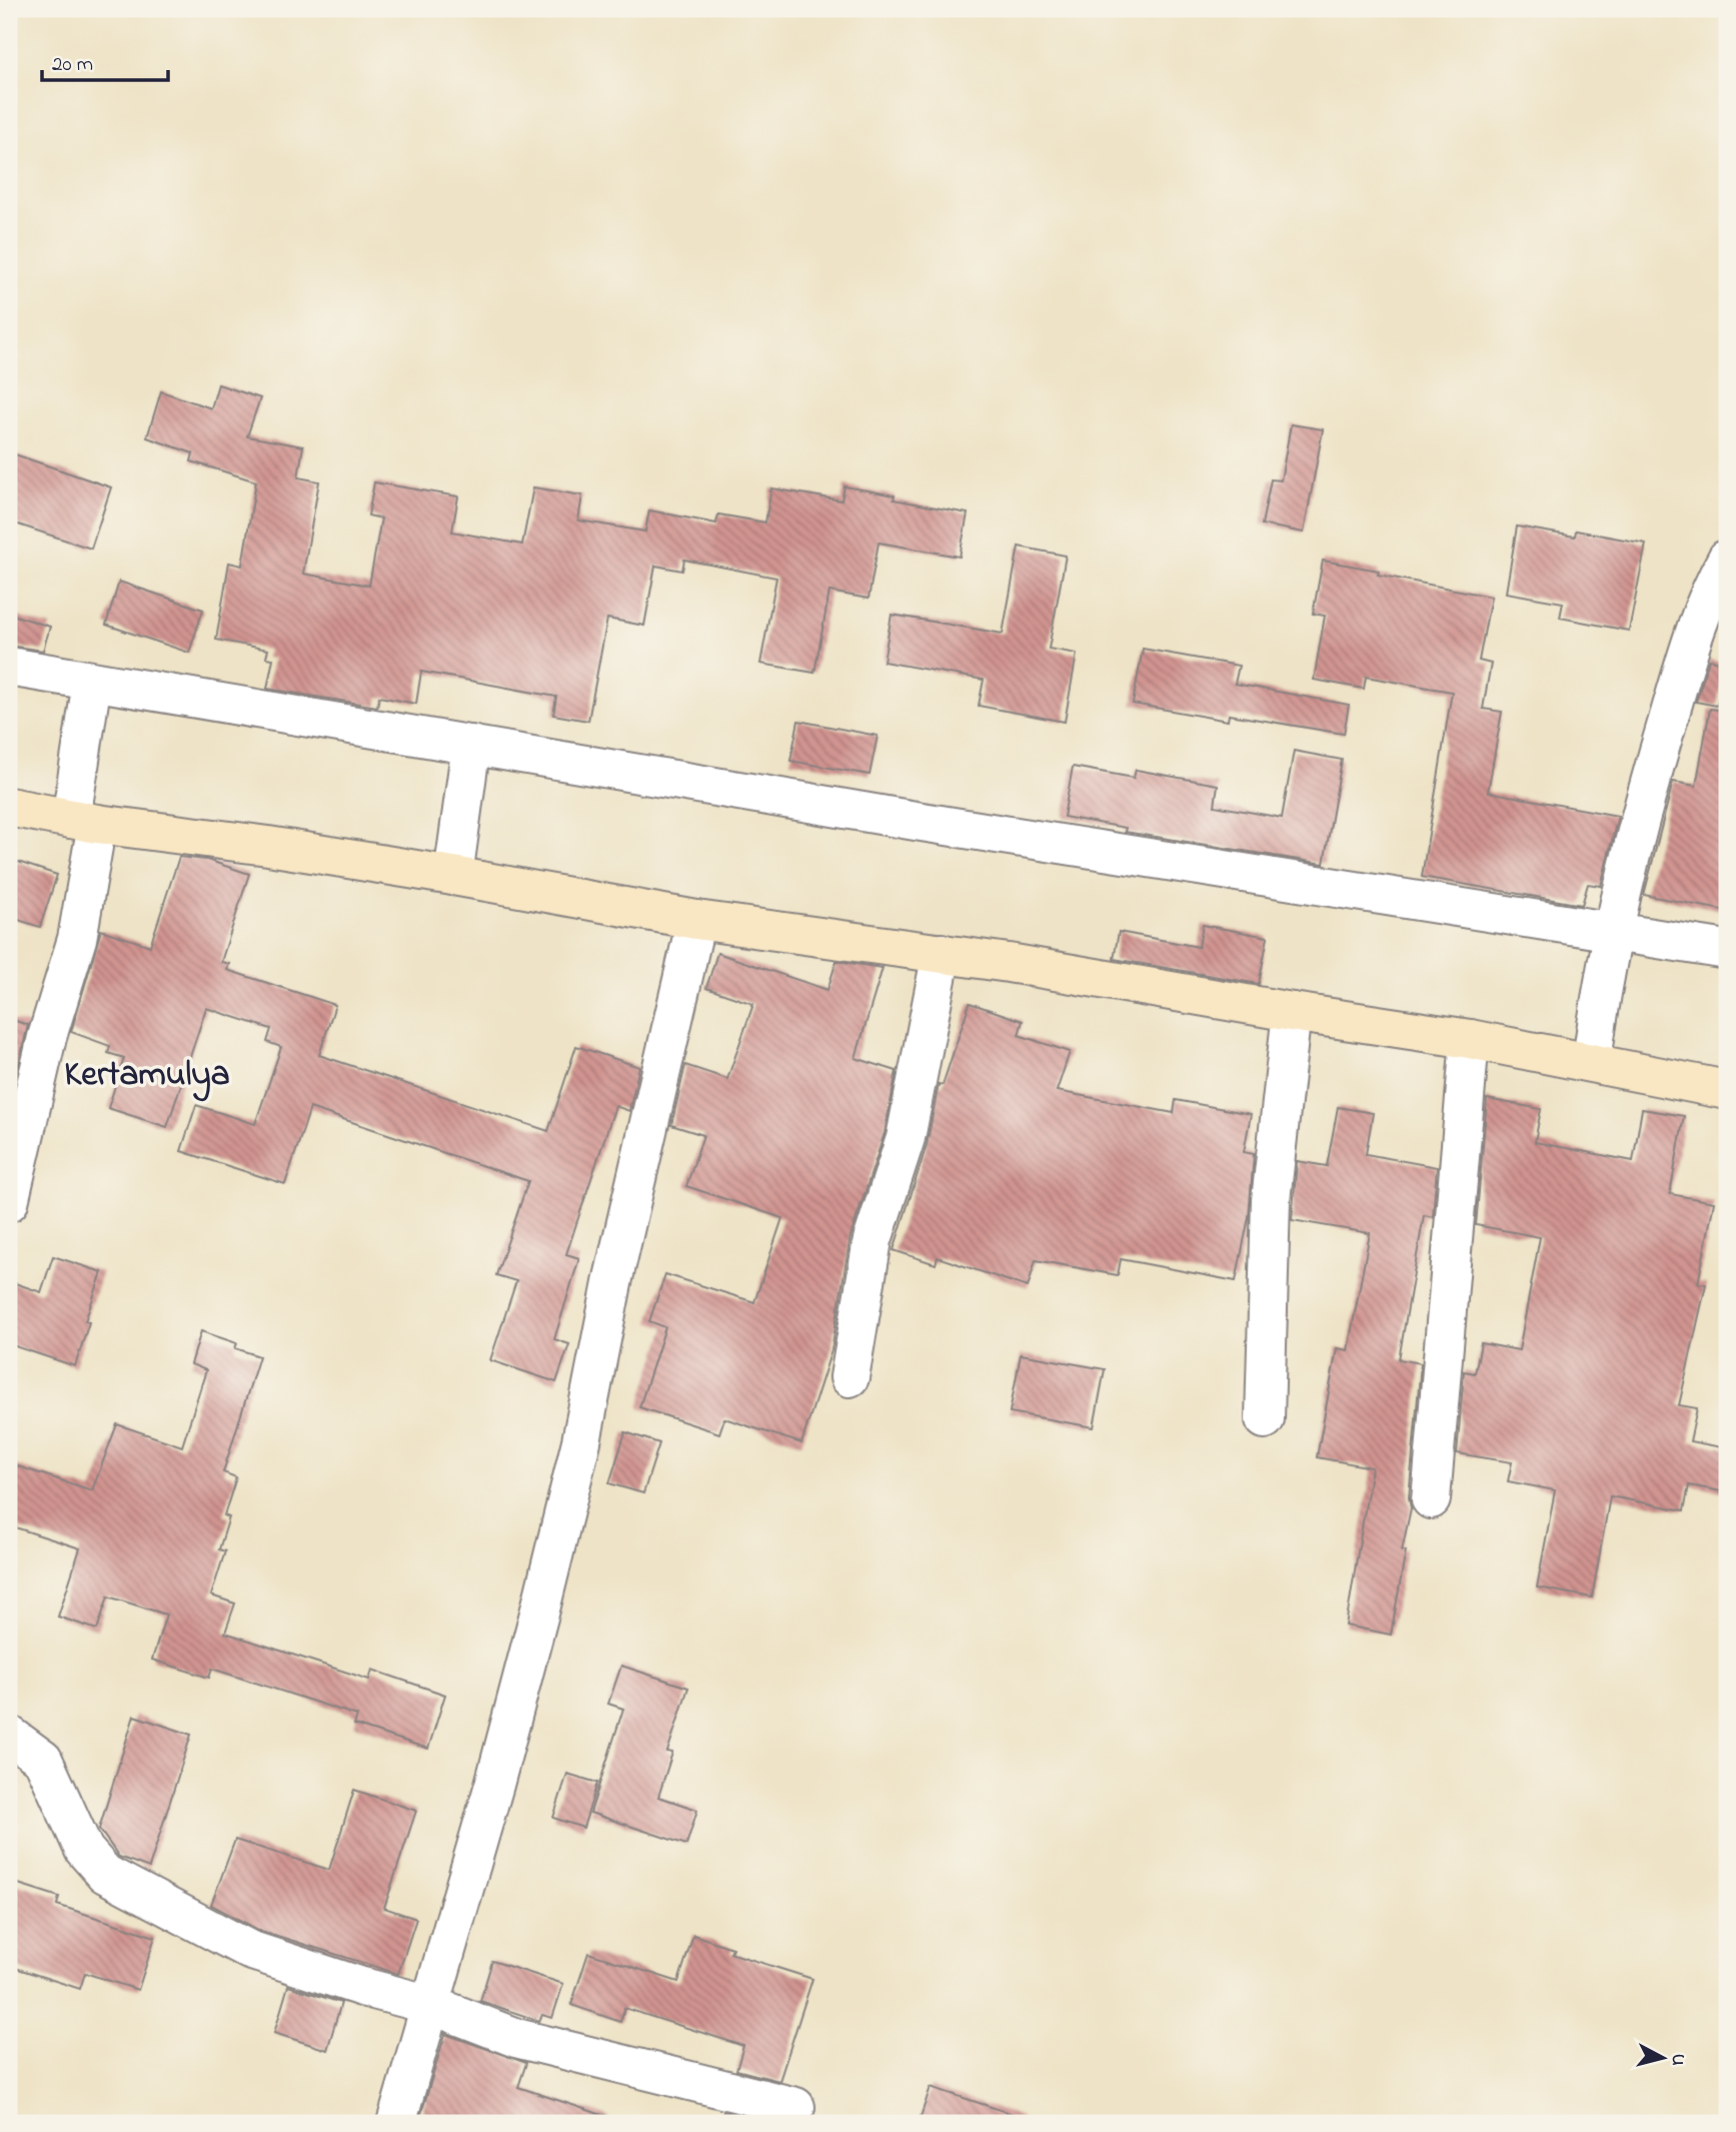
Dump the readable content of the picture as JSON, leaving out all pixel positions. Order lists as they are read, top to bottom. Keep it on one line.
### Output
{"districts":["Kertamulya"],"scale_bar":"20 m","north":"right"}
